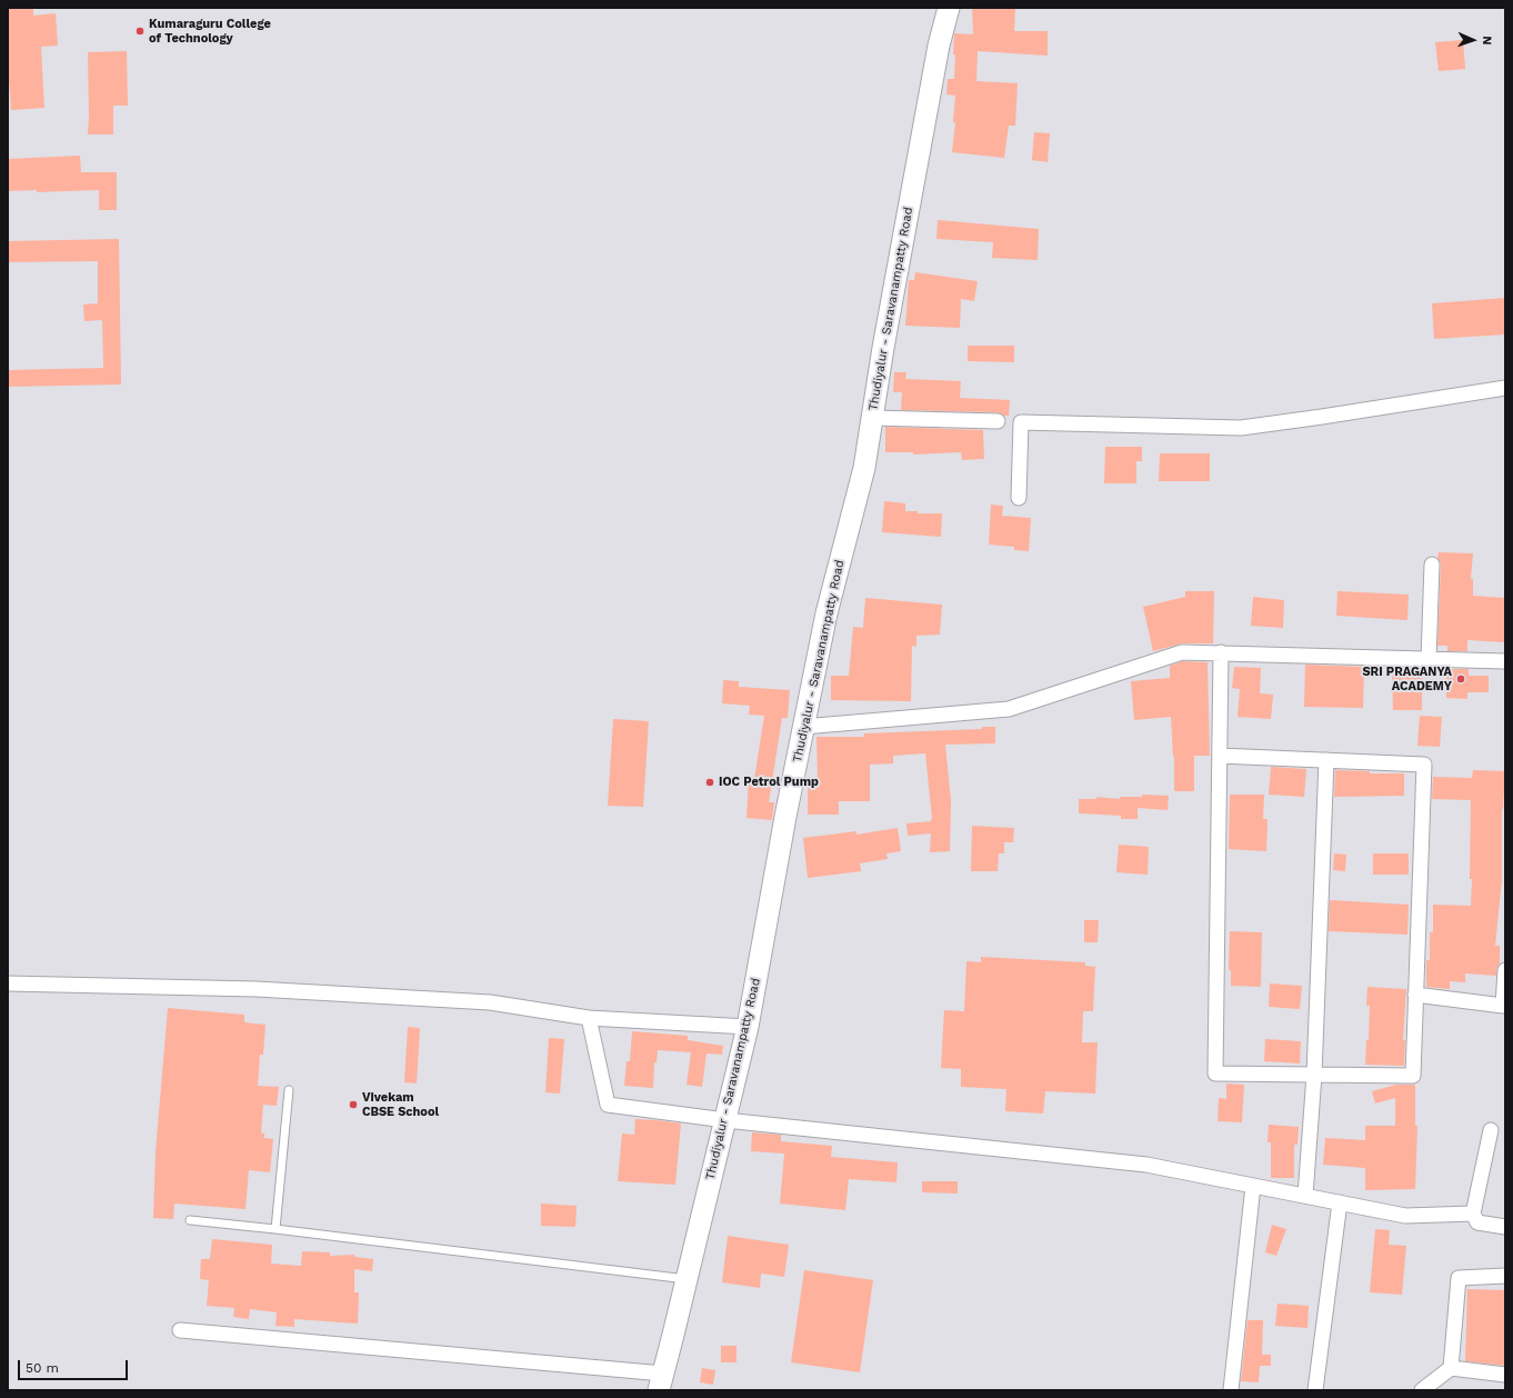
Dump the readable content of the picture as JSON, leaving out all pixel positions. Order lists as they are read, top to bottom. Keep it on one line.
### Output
{"streets":{"main road":["Thudiyalur - Saravanampatty Road"]},"places":["Kumaraguru College of Technology","SRI PRAGANYA ACADEMY","IOC Petrol Pump","Vivekam CBSE School"],"scale_bar":"50 m","north":"right"}
